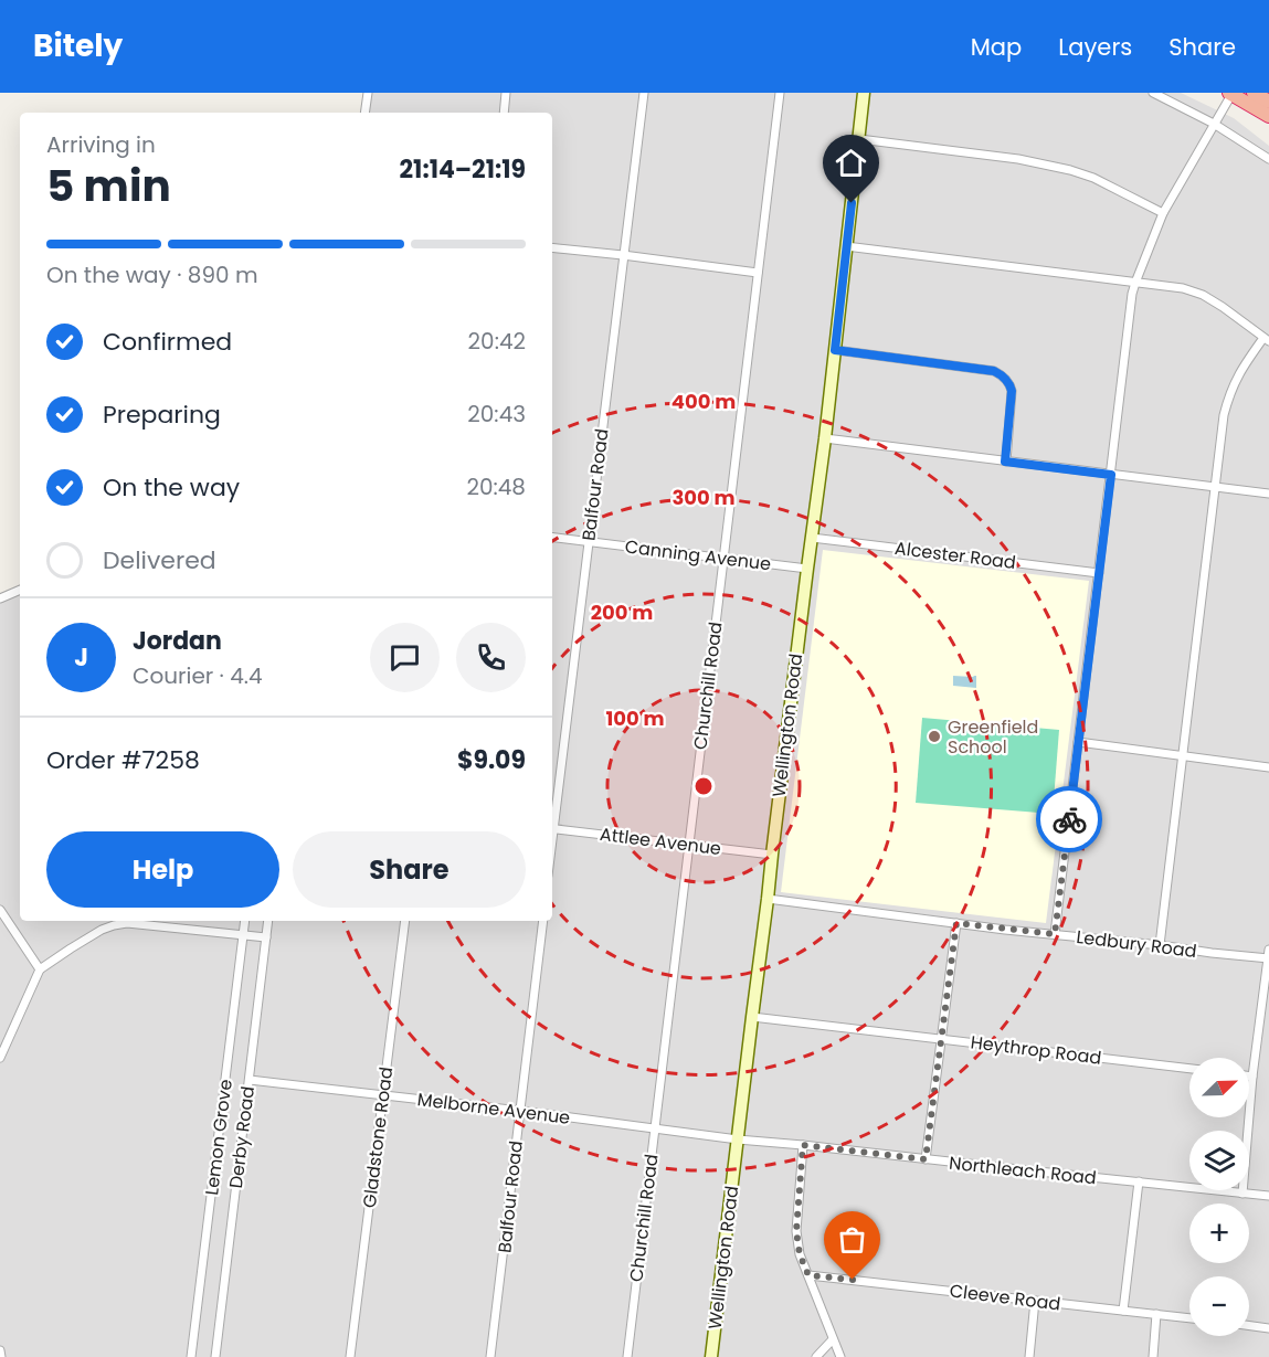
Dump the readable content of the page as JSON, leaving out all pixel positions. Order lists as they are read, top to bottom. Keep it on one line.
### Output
{"streets":{"main road":["Wellington Road"],"street":["Balfour Road","Canning Avenue","Alcester Road","Churchill Road","Attlee Avenue","Ledbury Road","Heythrop Road","Melborne Avenue","Lemon Grove","Derby Road","Gladstone Road","Northleach Road","Cleeve Road"]},"crossings":[["Balfour Road","Canning Avenue"],["Balfour Road","Melborne Avenue"],["Canning Avenue","Churchill Road"],["Canning Avenue","Wellington Road"],["Alcester Road","Wellington Road"],["Churchill Road","Attlee Avenue"],["Churchill Road","Melborne Avenue"],["Wellington Road","Attlee Avenue"],["Wellington Road","Ledbury Road"],["Wellington Road","Heythrop Road"],["Wellington Road","Melborne Avenue"],["Wellington Road","Northleach Road"],["Melborne Avenue","Derby Road"],["Melborne Avenue","Gladstone Road"],["Melborne Avenue","Northleach Road"]],"places":["Greenfield School"],"north":"top right","page":{"header":"Bitely","nav":["Map","Layers","Share"],"heading":["5 min","Arriving in","21:14–21:19"],"panel":["Jordan","Courier · 4.4","Order #7258","$9.09"],"bar":"On the way · 890 m","list":[["Confirmed","20:42"],["Preparing","20:43"],["On the way","20:48"],"Delivered"],"round":"J","buttons":["Help","Share"],"map_buttons":["+","−"]},"rings":["400 m","300 m","200 m","100 m"]}
